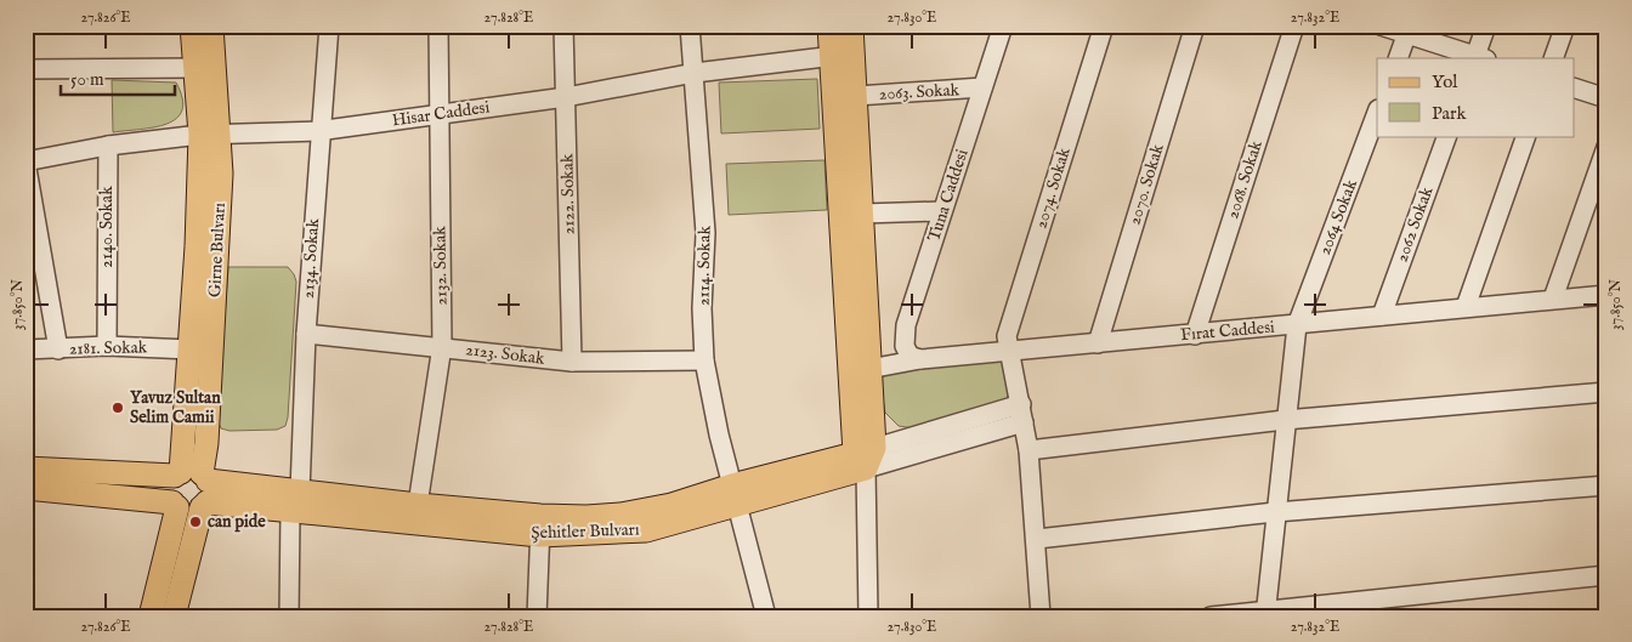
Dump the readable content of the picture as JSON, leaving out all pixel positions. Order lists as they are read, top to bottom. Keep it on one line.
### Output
{"streets":{"main road":["Girne Bulvarı","Şehitler Bulvarı"],"street":["2063. Sokak","Hisar Caddesi","2068. Sokak","2070. Sokak","2074. Sokak","2122. Sokak","Tuna Caddesi","2064 Sokak","2062 Sokak","2140. Sokak","2134. Sokak","2132. Sokak","2114. Sokak","Fırat Caddesi","2181. Sokak","2123. Sokak"]},"crossings":[["2063. Sokak","Tuna Caddesi"],["Hisar Caddesi","2122. Sokak"],["Hisar Caddesi","2140. Sokak"],["Hisar Caddesi","Girne Bulvarı"],["Hisar Caddesi","2134. Sokak"],["Hisar Caddesi","2132. Sokak"],["Hisar Caddesi","2114. Sokak"],["2068. Sokak","Fırat Caddesi"],["2070. Sokak","Fırat Caddesi"],["2074. Sokak","Fırat Caddesi"],["2074. Sokak","Şehitler Bulvarı"],["2122. Sokak","2123. Sokak"],["Tuna Caddesi","Fırat Caddesi"],["2064 Sokak","Fırat Caddesi"],["2062 Sokak","Fırat Caddesi"],["2140. Sokak","2181. Sokak"],["Girne Bulvarı","2181. Sokak"],["Girne Bulvarı","Şehitler Bulvarı"],["2134. Sokak","2123. Sokak"],["2134. Sokak","Şehitler Bulvarı"],["2132. Sokak","2123. Sokak"],["2132. Sokak","Şehitler Bulvarı"],["2114. Sokak","2123. Sokak"],["2114. Sokak","Şehitler Bulvarı"]],"places":["Yavuz Sultan Selim Camii","can pide"],"legend":["Yol","Park"],"scale_bar":"50 m","coordinates":["27.826°E","27.828°E","27.830°E","27.832°E","37.850°N"]}
